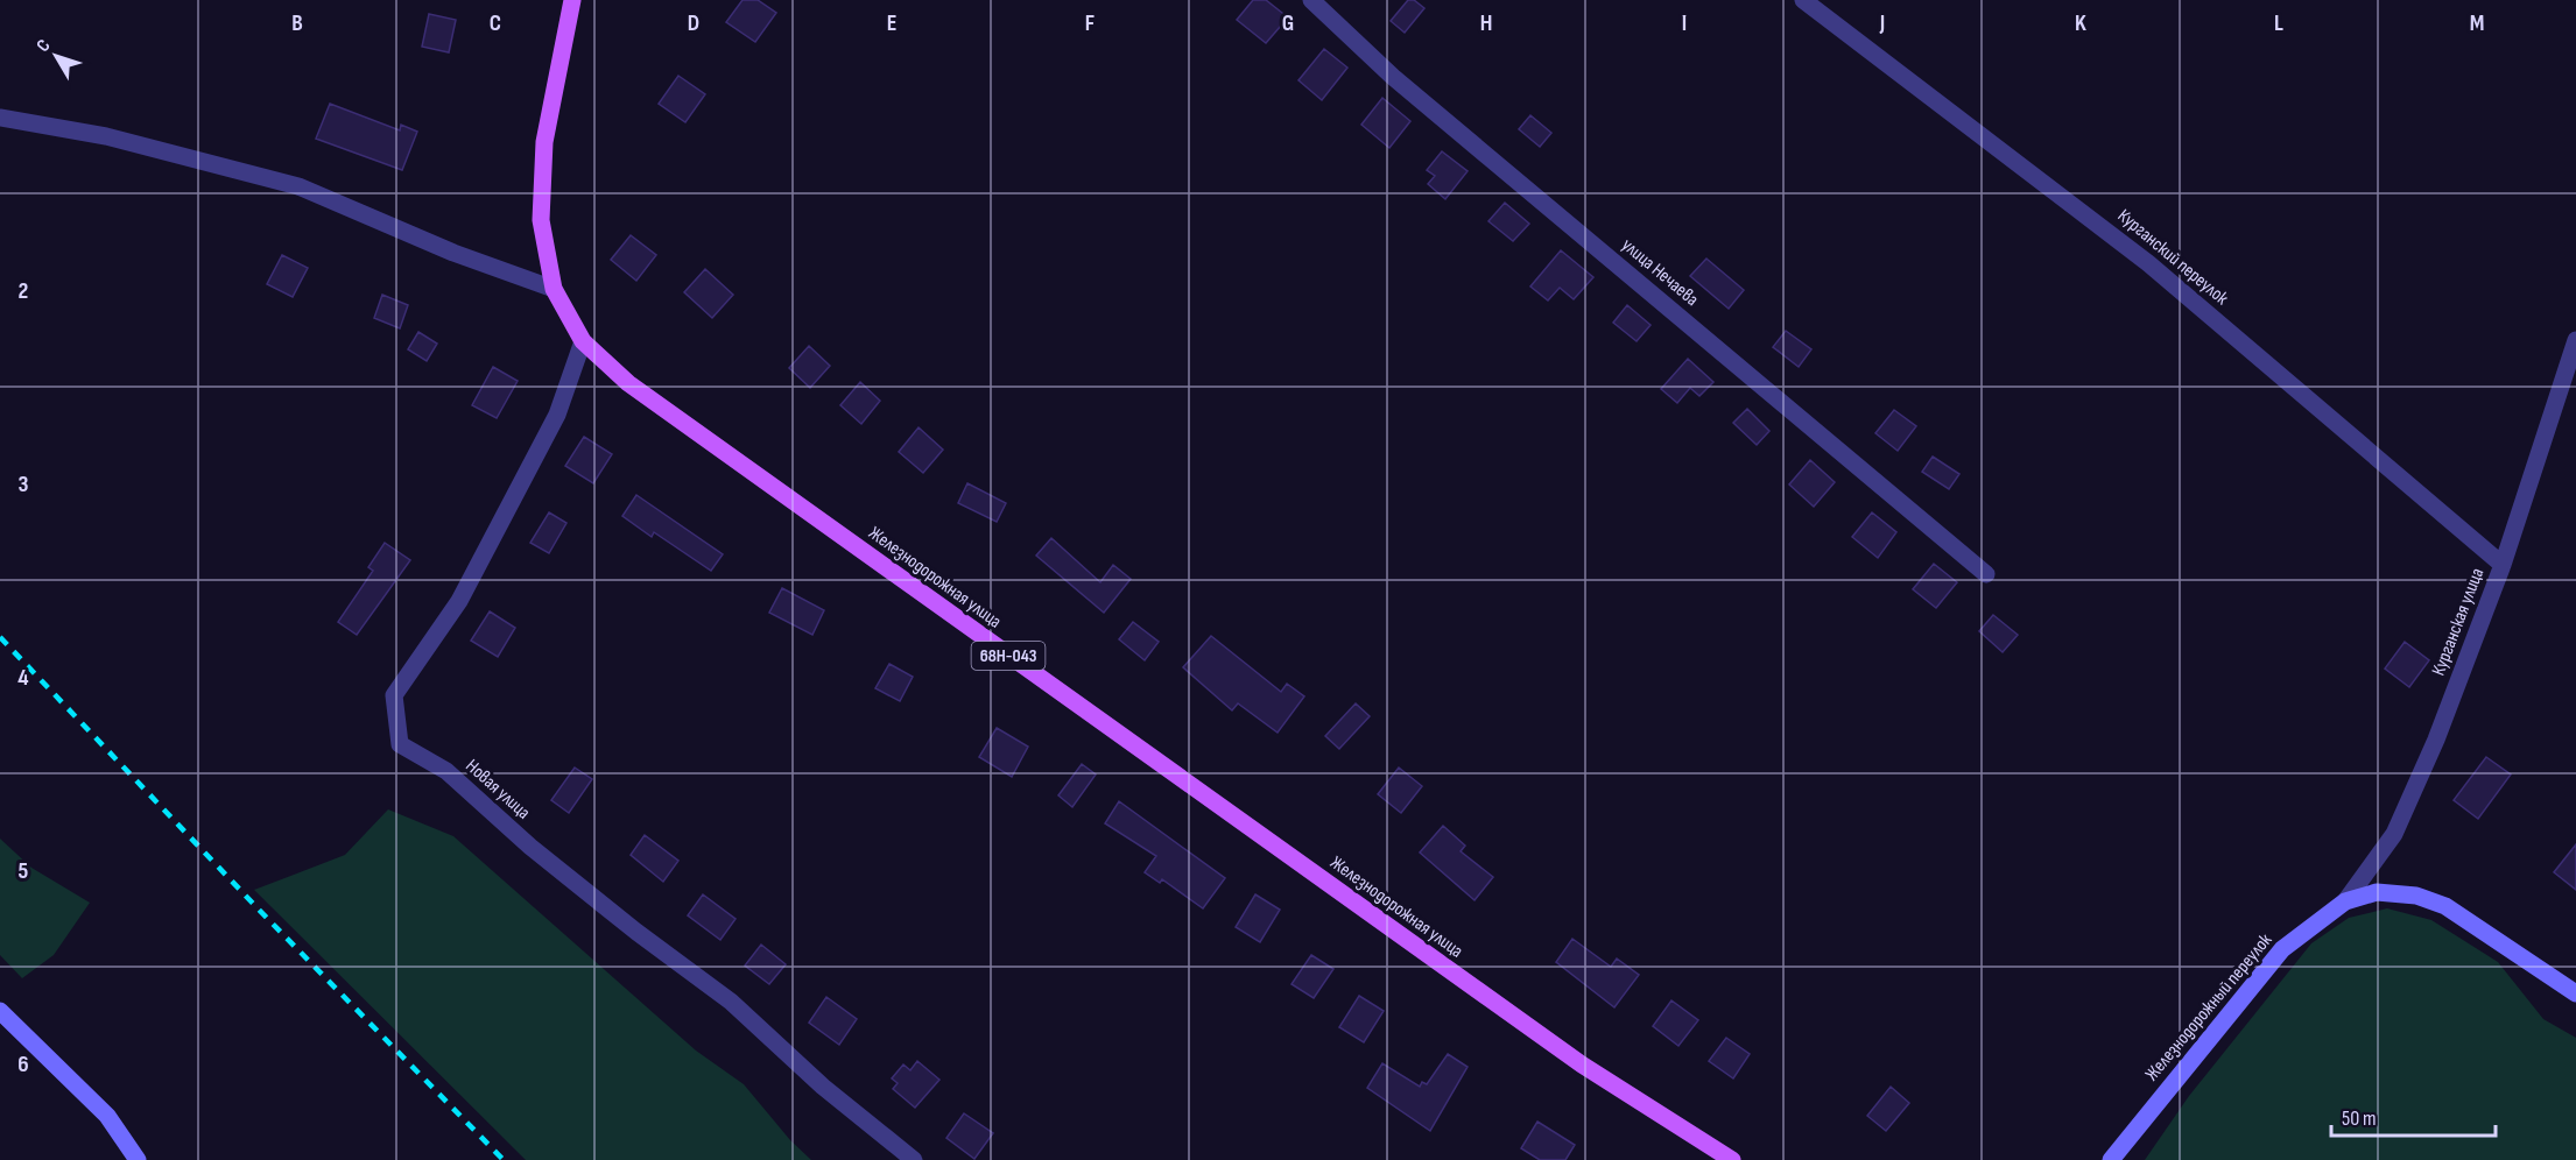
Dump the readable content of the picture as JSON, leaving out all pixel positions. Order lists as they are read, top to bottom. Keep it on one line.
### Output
{"streets":{"main road":["Железнодорожная улица","68Н-043","Железнодорожный переулок"],"street":["Курганский переулок","улица Нечаева","Курганская улица","Новая улица"]},"crossings":[["Курганский переулок","Курганская улица"],["Железнодорожная улица","Новая улица"],["Курганская улица","Железнодорожный переулок"]],"scale_bar":"50 m","north":"top left","grid":{"columns":["B","C","D","E","F","G","H","I","J","K","L","M"],"rows":["2","3","4","5","6"]}}
